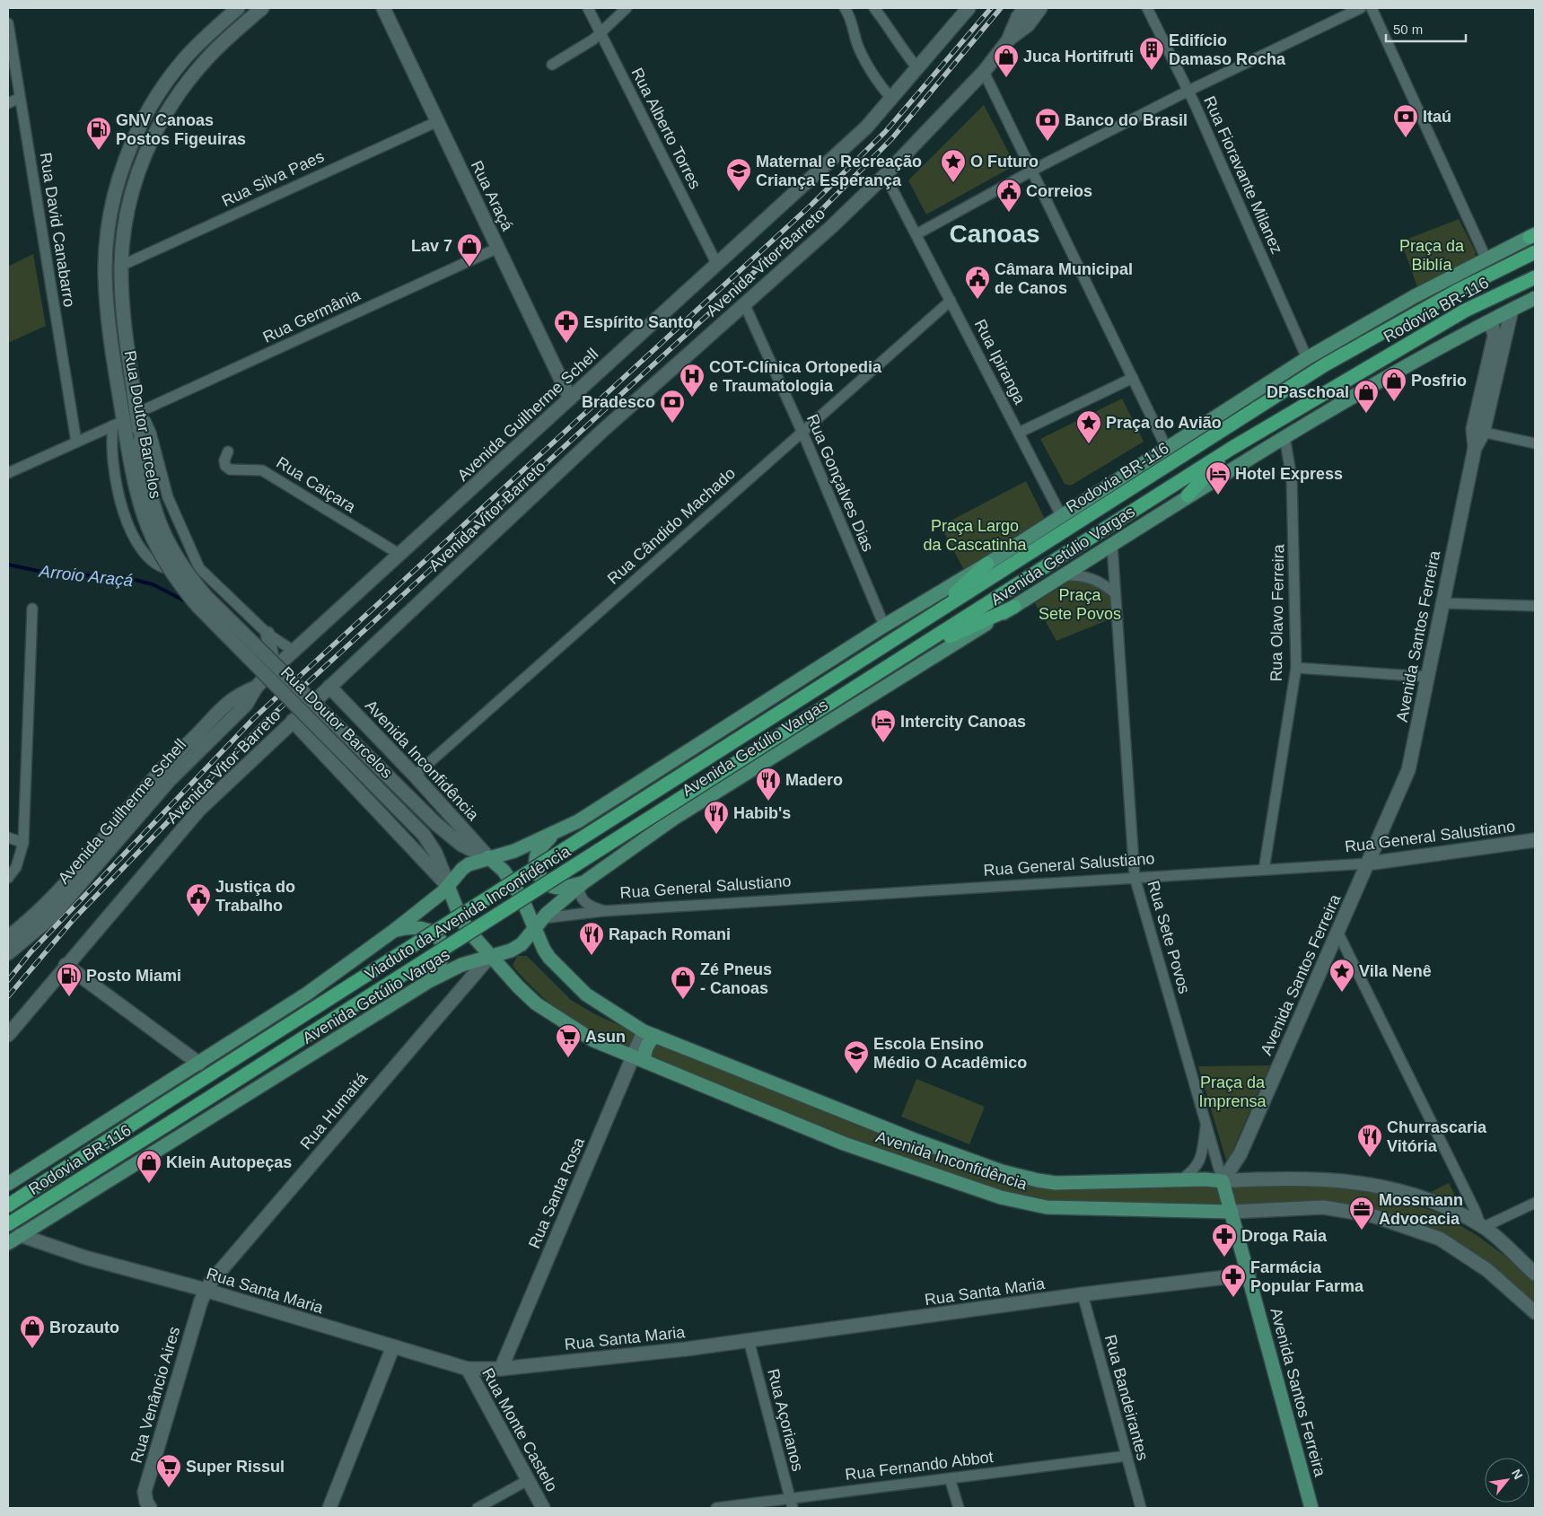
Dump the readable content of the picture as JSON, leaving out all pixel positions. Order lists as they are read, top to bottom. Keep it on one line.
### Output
{"streets":{"highway":["Rodovia BR-116","Viaduto da Avenida Inconfidência"],"main road":["Rua Araçá","Avenida Vitor Barreto","Avenida Guilherme Schell","Rua Doutor Barcelos","Avenida Getúlio Vargas","Avenida Santos Ferreira","Avenida Inconfidência","Rua General Salustiano","Rua Humaitá","Rua Santa Rosa","Rua Santa Maria","Rua Venâncio Aires","Rua Monte Castelo"],"street":["Rua Alberto Torres","Rua Fioravante Milanez","Rua Silva Paes","Rua David Canabarro","Rua Germânia","Rua Ipiranga","Rua Gonçalves Dias","Rua Caiçara","Rua Cândido Machado","Rua Olavo Ferreira","Rua Sete Povos","Rua Bandeirantes","Rua Açorianos","Rua Fernando Abbot"]},"crossings":[["Rua Alberto Torres","Avenida Guilherme Schell"],["Rua Fioravante Milanez","Avenida Getúlio Vargas"],["Rua Silva Paes","Rua Araçá"],["Rua Silva Paes","Rua Doutor Barcelos"],["Rua Araçá","Rua Germânia"],["Rua Araçá","Avenida Guilherme Schell"],["Avenida Vitor Barreto","Rua Ipiranga"],["Avenida Vitor Barreto","Rua Gonçalves Dias"],["Avenida Vitor Barreto","Avenida Inconfidência"],["Rodovia BR-116","Viaduto da Avenida Inconfidência"],["Rua Germânia","Rua Doutor Barcelos"],["Rua Ipiranga","Rua Cândido Machado"],["Rua Ipiranga","Avenida Getúlio Vargas"],["Avenida Guilherme Schell","Rua Caiçara"],["Rua Doutor Barcelos","Avenida Inconfidência"],["Rua Gonçalves Dias","Rua Cândido Machado"],["Rua Gonçalves Dias","Avenida Getúlio Vargas"],["Rua Cândido Machado","Avenida Inconfidência"],["Avenida Getúlio Vargas","Rua Olavo Ferreira"],["Avenida Getúlio Vargas","Avenida Santos Ferreira"],["Avenida Getúlio Vargas","Avenida Inconfidência"],["Avenida Getúlio Vargas","Rua General Salustiano"],["Avenida Getúlio Vargas","Rua Sete Povos"],["Avenida Getúlio Vargas","Rua Humaitá"],["Avenida Getúlio Vargas","Rua Santa Maria"],["Rua Olavo Ferreira","Rua General Salustiano"],["Avenida Santos Ferreira","Avenida Inconfidência"],["Avenida Santos Ferreira","Rua General Salustiano"],["Avenida Santos Ferreira","Rua Sete Povos"],["Avenida Santos Ferreira","Rua Santa Maria"],["Avenida Inconfidência","Rua Sete Povos"],["Avenida Inconfidência","Rua Humaitá"],["Avenida Inconfidência","Rua Santa Rosa"],["Rua General Salustiano","Rua Sete Povos"],["Rua Humaitá","Rua Santa Maria"],["Rua Humaitá","Rua Venâncio Aires"],["Rua Santa Rosa","Rua Santa Maria"],["Rua Santa Maria","Rua Venâncio Aires"],["Rua Santa Maria","Rua Bandeirantes"],["Rua Santa Maria","Rua Açorianos"],["Rua Santa Maria","Rua Monte Castelo"],["Rua Bandeirantes","Rua Fernando Abbot"],["Rua Açorianos","Rua Fernando Abbot"]],"districts":["Canoas"],"water":["Arroio Araçá"],"parks":["Praça da Biblía","Praça Largo da Cascatinha","Praça Sete Povos","Praça da Imprensa"],"places":{"building":["Edifício Damaso Rocha"],"shop":["Juca Hortifruti","Lav 7","Posfrio","DPaschoal","Zé Pneus - Canoas","Klein Autopeças","Brozauto"],"bank":["Itaú","Banco do Brasil","Bradesco"],"fuel station":["GNV Canoas Postos Figeuiras","Posto Miami"],"place":["O Futuro","Praça do Avião","Vila Nenê"],"school or university":["Maternal e Recreação Criança Esperança","Escola Ensino Médio O Acadêmico"],"public building":["Correios","Câmara Municipal de Canos","Justiça do Trabalho"],"pharmacy":["Espírito Santo","Droga Raia","Farmácia Popular Farma"],"hospital":["COT-Clínica Ortopedia e Traumatologia"],"hotel":["Hotel Express","Intercity Canoas"],"restaurant":["Madero","Habib's","Rapach Romani","Churrascaria Vitória"],"supermarket":["Asun","Super Rissul"],"office":["Mossmann Advocacia"]},"scale_bar":"50 m","north":"top right"}
